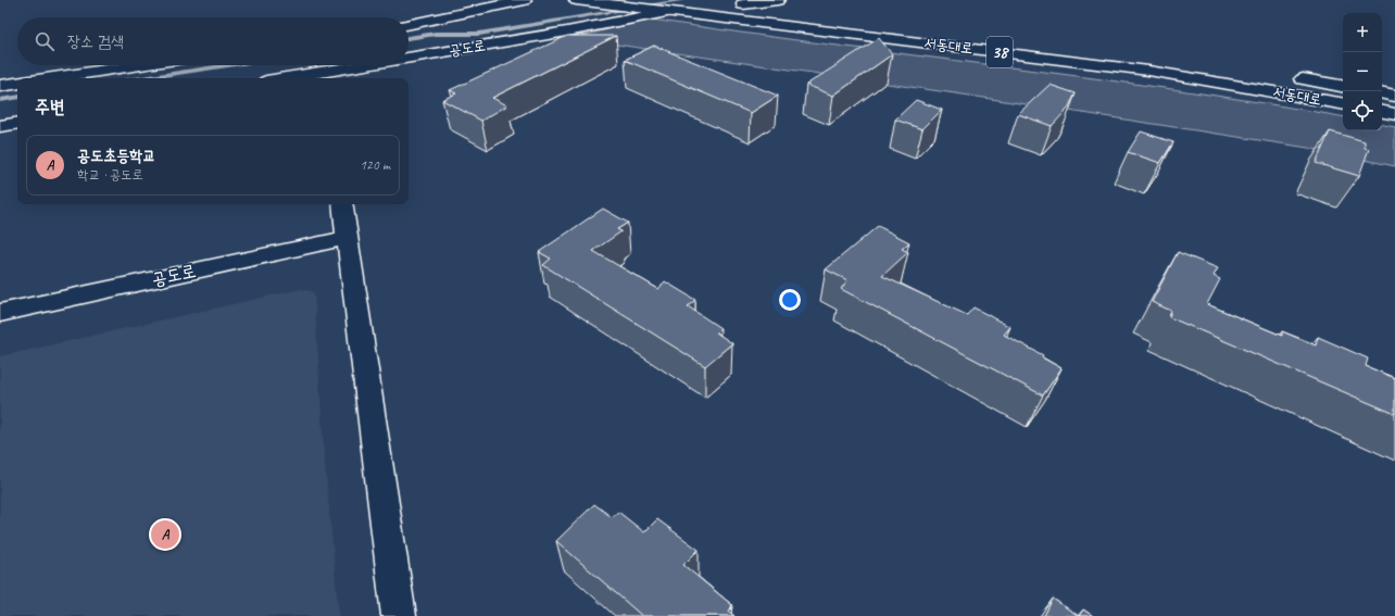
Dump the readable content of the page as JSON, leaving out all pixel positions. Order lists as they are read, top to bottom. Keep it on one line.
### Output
{"streets":{"street":["서동대로","공도로","38"]},"crossings":[["서동대로","공도로"]],"page":{"map_buttons":["+","−"],"search":"장소 검색","heading":"주변","list":[{"mark":"A","name":"공도초등학교","note":"학교 · 공도로","value":"120 m"}],"pins":"A"}}
